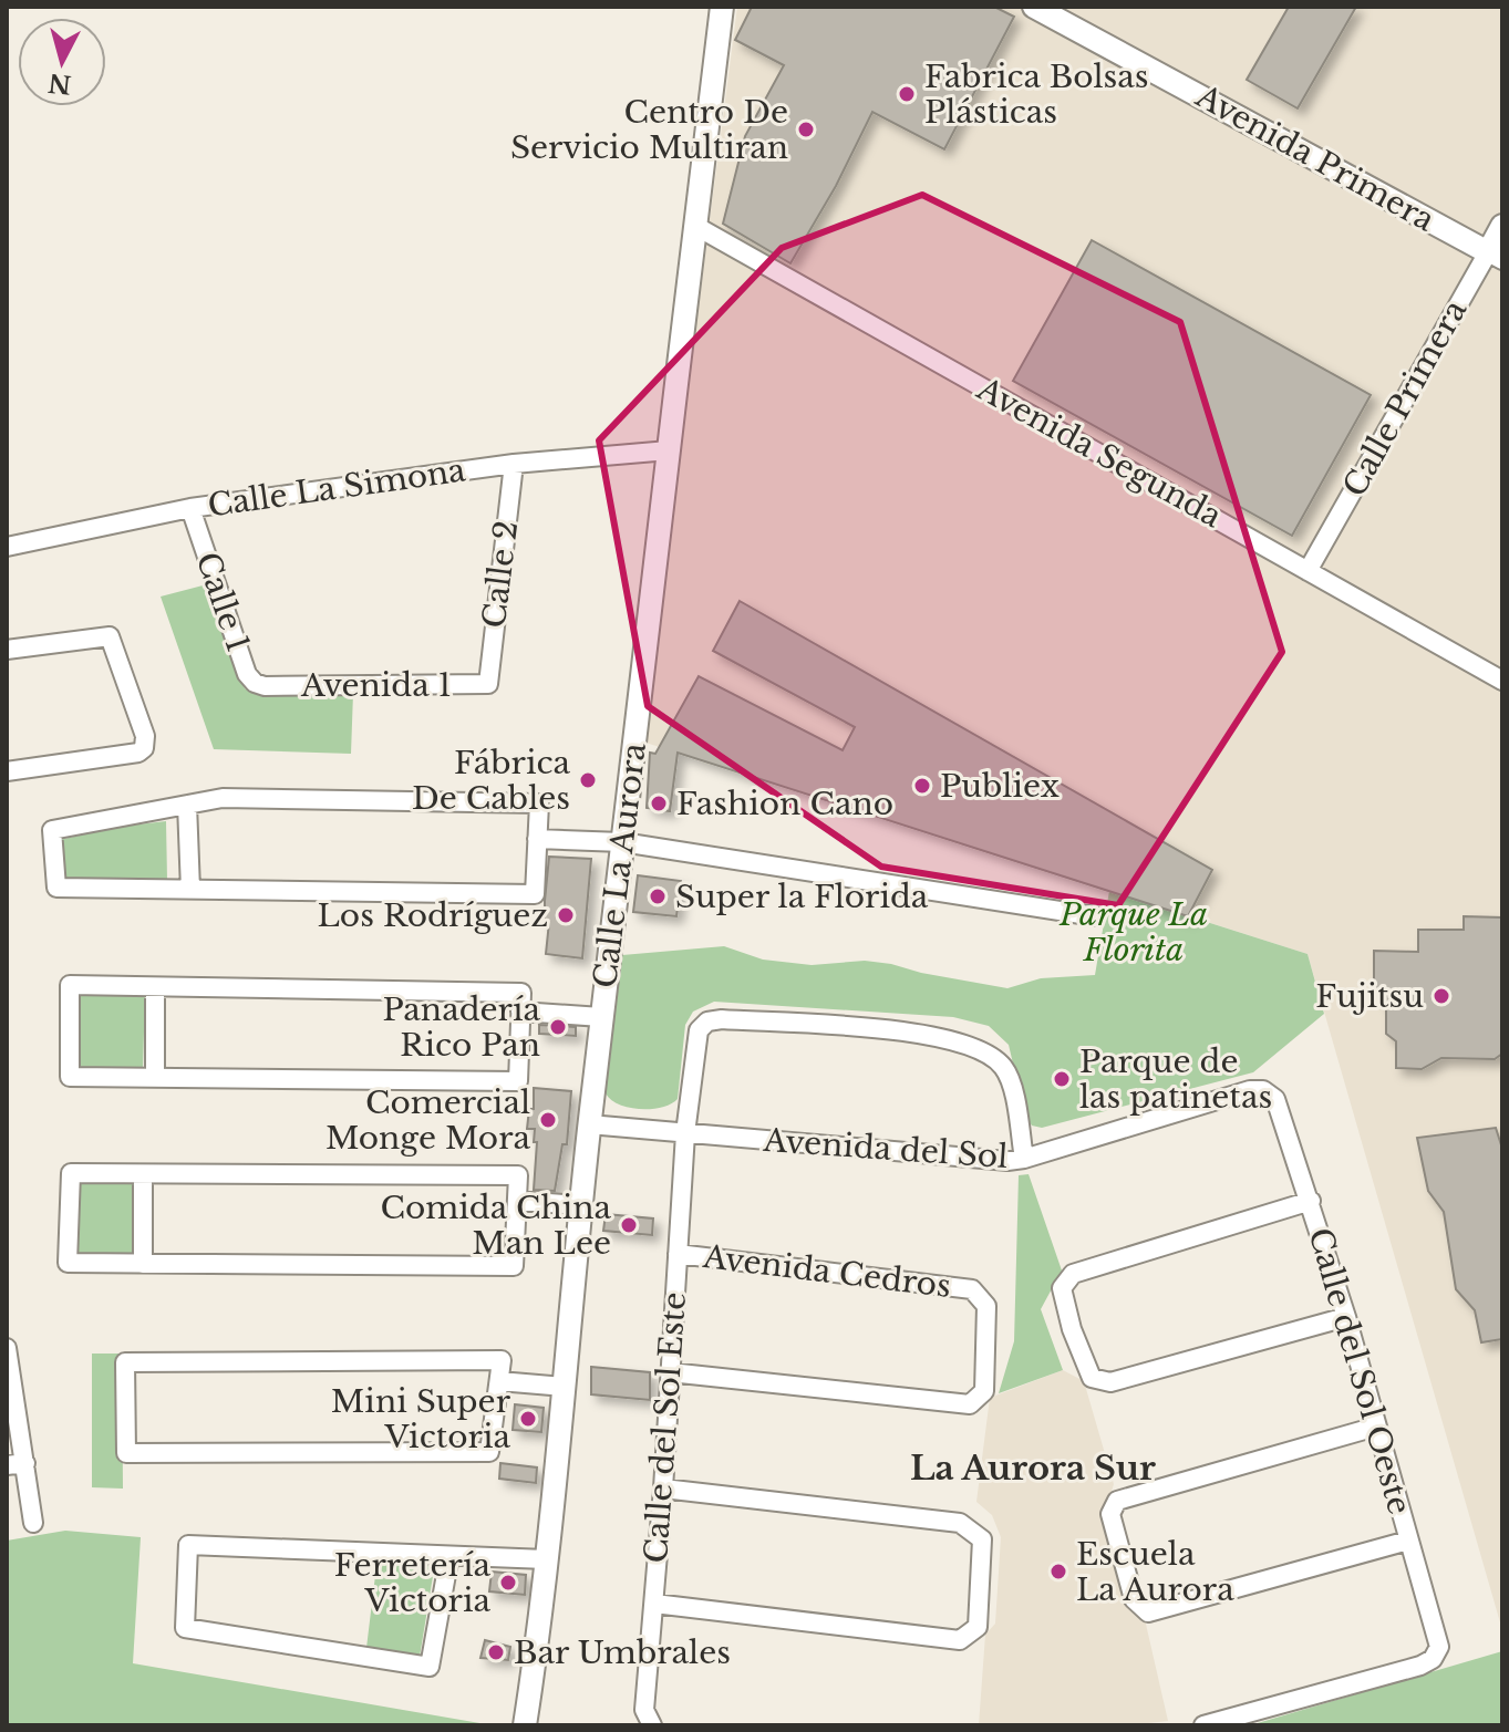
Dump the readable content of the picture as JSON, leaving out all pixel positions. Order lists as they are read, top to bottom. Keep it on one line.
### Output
{"streets":{"street":["Avenida Primera","Calle Primera","Avenida Segunda","Calle La Simona","Calle 2","Calle 1","Avenida 1","Calle La Aurora","Avenida del Sol","Avenida Cedros","Calle del Sol Oeste","Calle del Sol Este"]},"crossings":[["Avenida Primera","Calle Primera"],["Calle Primera","Avenida Segunda"],["Avenida Segunda","Calle La Aurora"],["Calle La Simona","Calle 2"],["Calle La Simona","Calle 1"],["Calle La Simona","Calle La Aurora"],["Calle 2","Avenida 1"],["Calle 1","Avenida 1"],["Calle La Aurora","Avenida del Sol"],["Avenida del Sol","Calle del Sol Oeste"],["Avenida del Sol","Calle del Sol Este"],["Avenida Cedros","Calle del Sol Este"]],"districts":["La Aurora Sur"],"parks":["Parque La Florita"],"places":["Fabrica Bolsas Plásticas","Centro De Servicio Multiran","Fábrica De Cables","Publiex","Fashion Cano","Super la Florida","Los Rodríguez","Fujitsu","Panadería Rico Pan","Parque de las patinetas","Comercial Monge Mora","Comida China Man Lee","Mini Super Victoria","Escuela La Aurora","Ferretería Victoria","Bar Umbrales"],"north":"bottom"}
